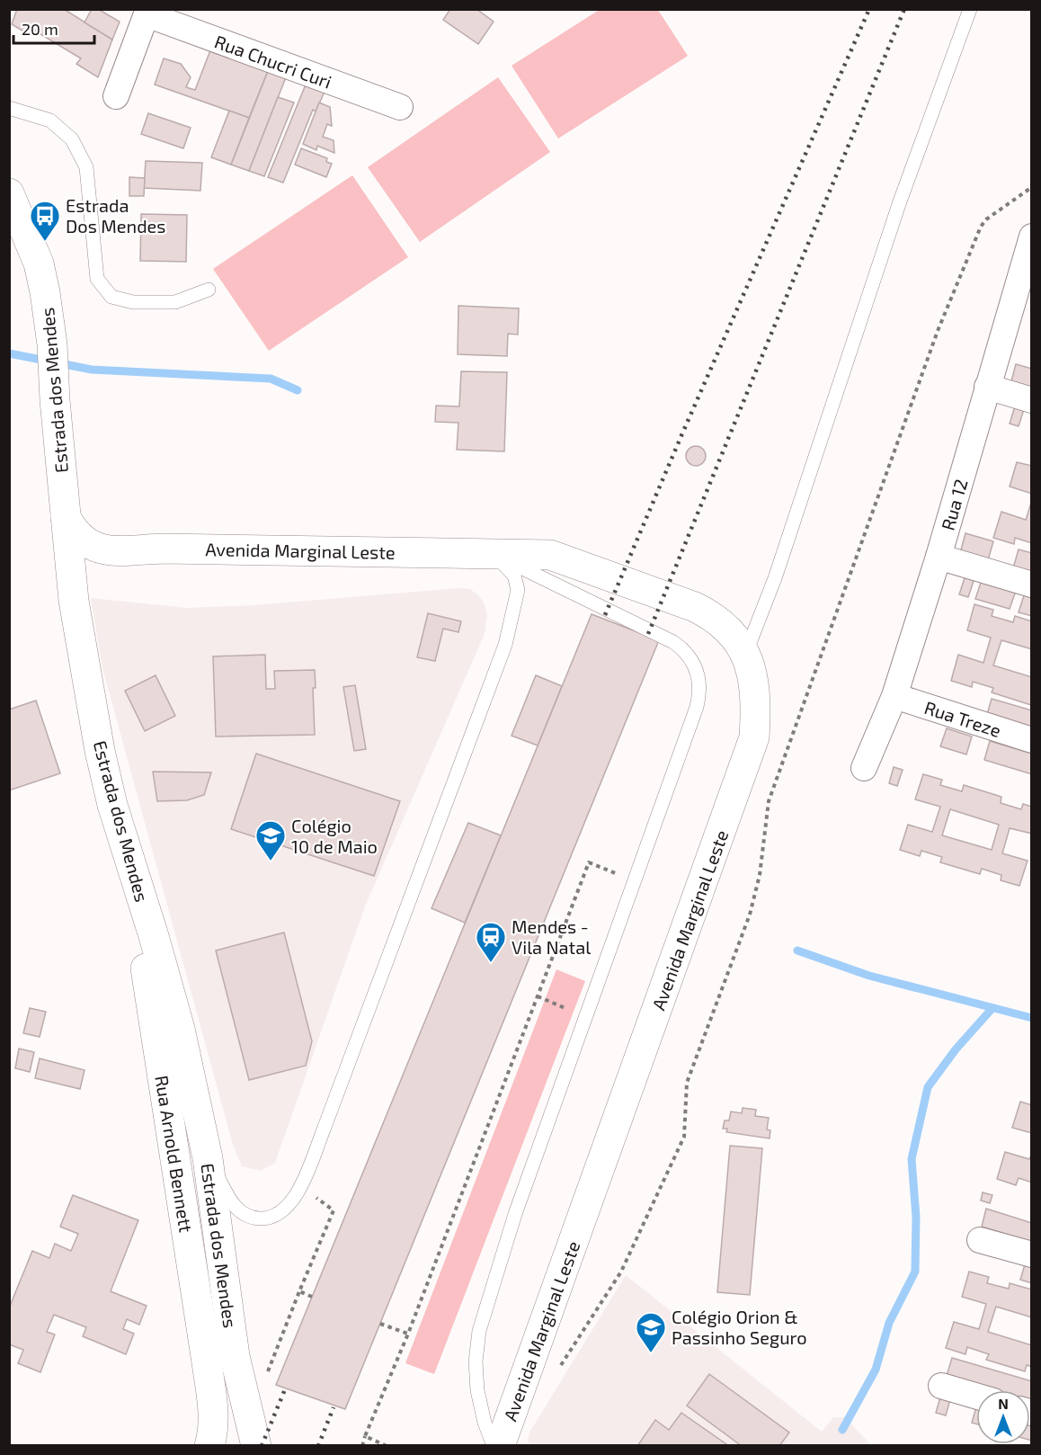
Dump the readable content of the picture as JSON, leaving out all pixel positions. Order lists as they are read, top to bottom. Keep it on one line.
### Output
{"streets":{"street":["Rua Chucri Curi","Estrada dos Mendes","Rua 12","Avenida Marginal Leste","Rua Treze","Rua Arnold Bennett"]},"crossings":[["Estrada dos Mendes","Rua Arnold Bennett"],["Rua 12","Rua Treze"]],"places":{"bus stop":["Estrada Dos Mendes"],"school or university":["Colégio 10 de Maio","Colégio Orion & Passinho Seguro"],"station":["Mendes - Vila Natal"]},"scale_bar":"20 m","north":"top"}
